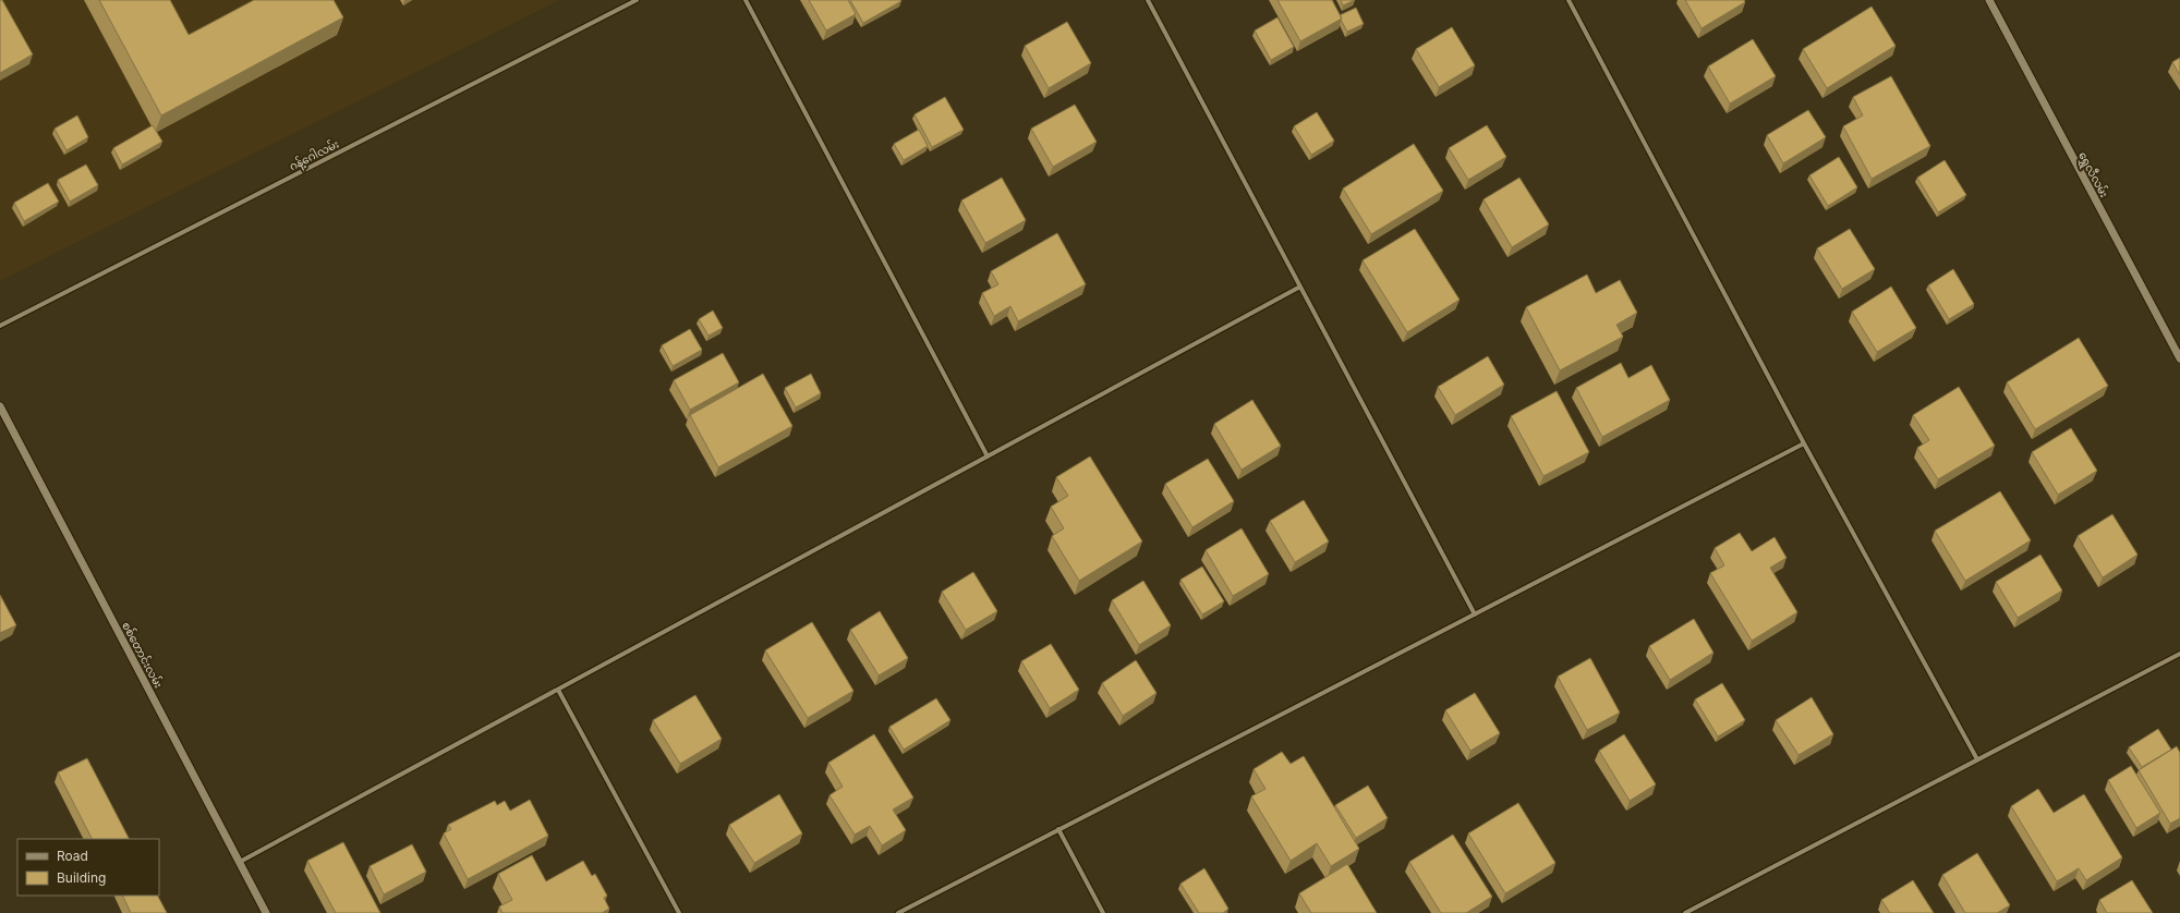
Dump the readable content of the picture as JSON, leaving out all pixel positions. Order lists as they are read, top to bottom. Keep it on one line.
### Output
{"streets":{"street":["ဂန့်ဂေါလမ်း","ရွှေလီလမ်း","စစ်တောင်းလမ်း"]},"legend":["Road","Building"]}
